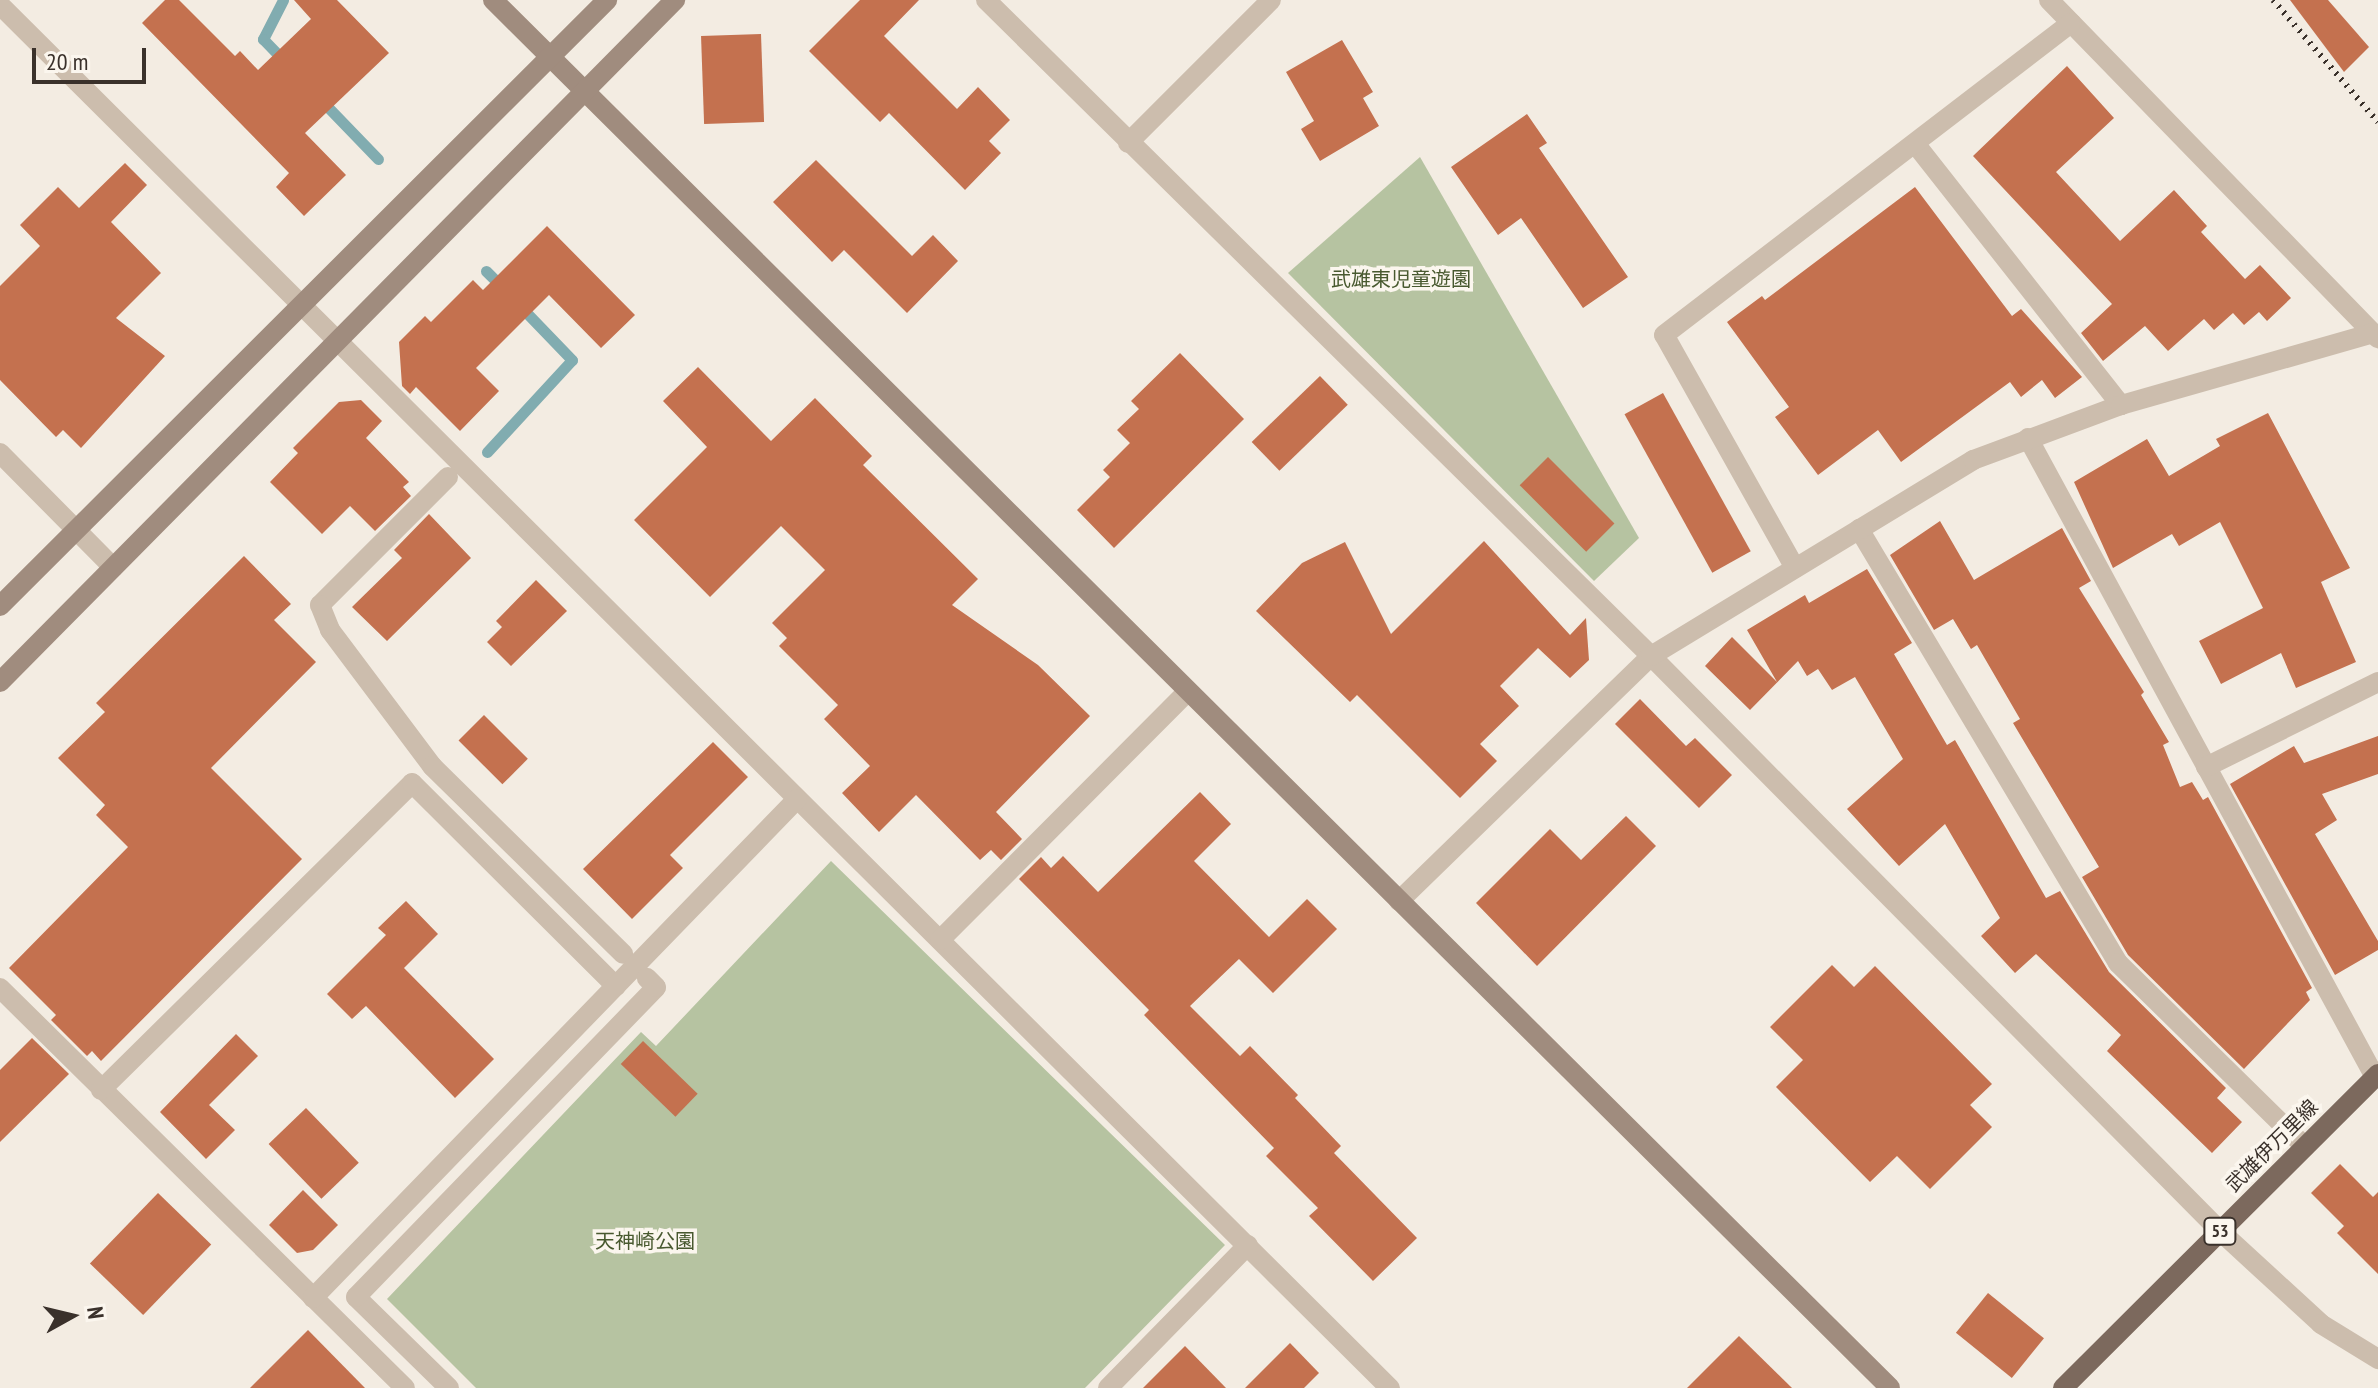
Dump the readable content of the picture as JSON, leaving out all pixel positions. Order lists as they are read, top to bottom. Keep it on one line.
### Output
{"streets":{"main road":["武雄伊万里線","53"]},"parks":["武雄東児童遊園","天神崎公園"],"scale_bar":"20 m","north":"right"}
